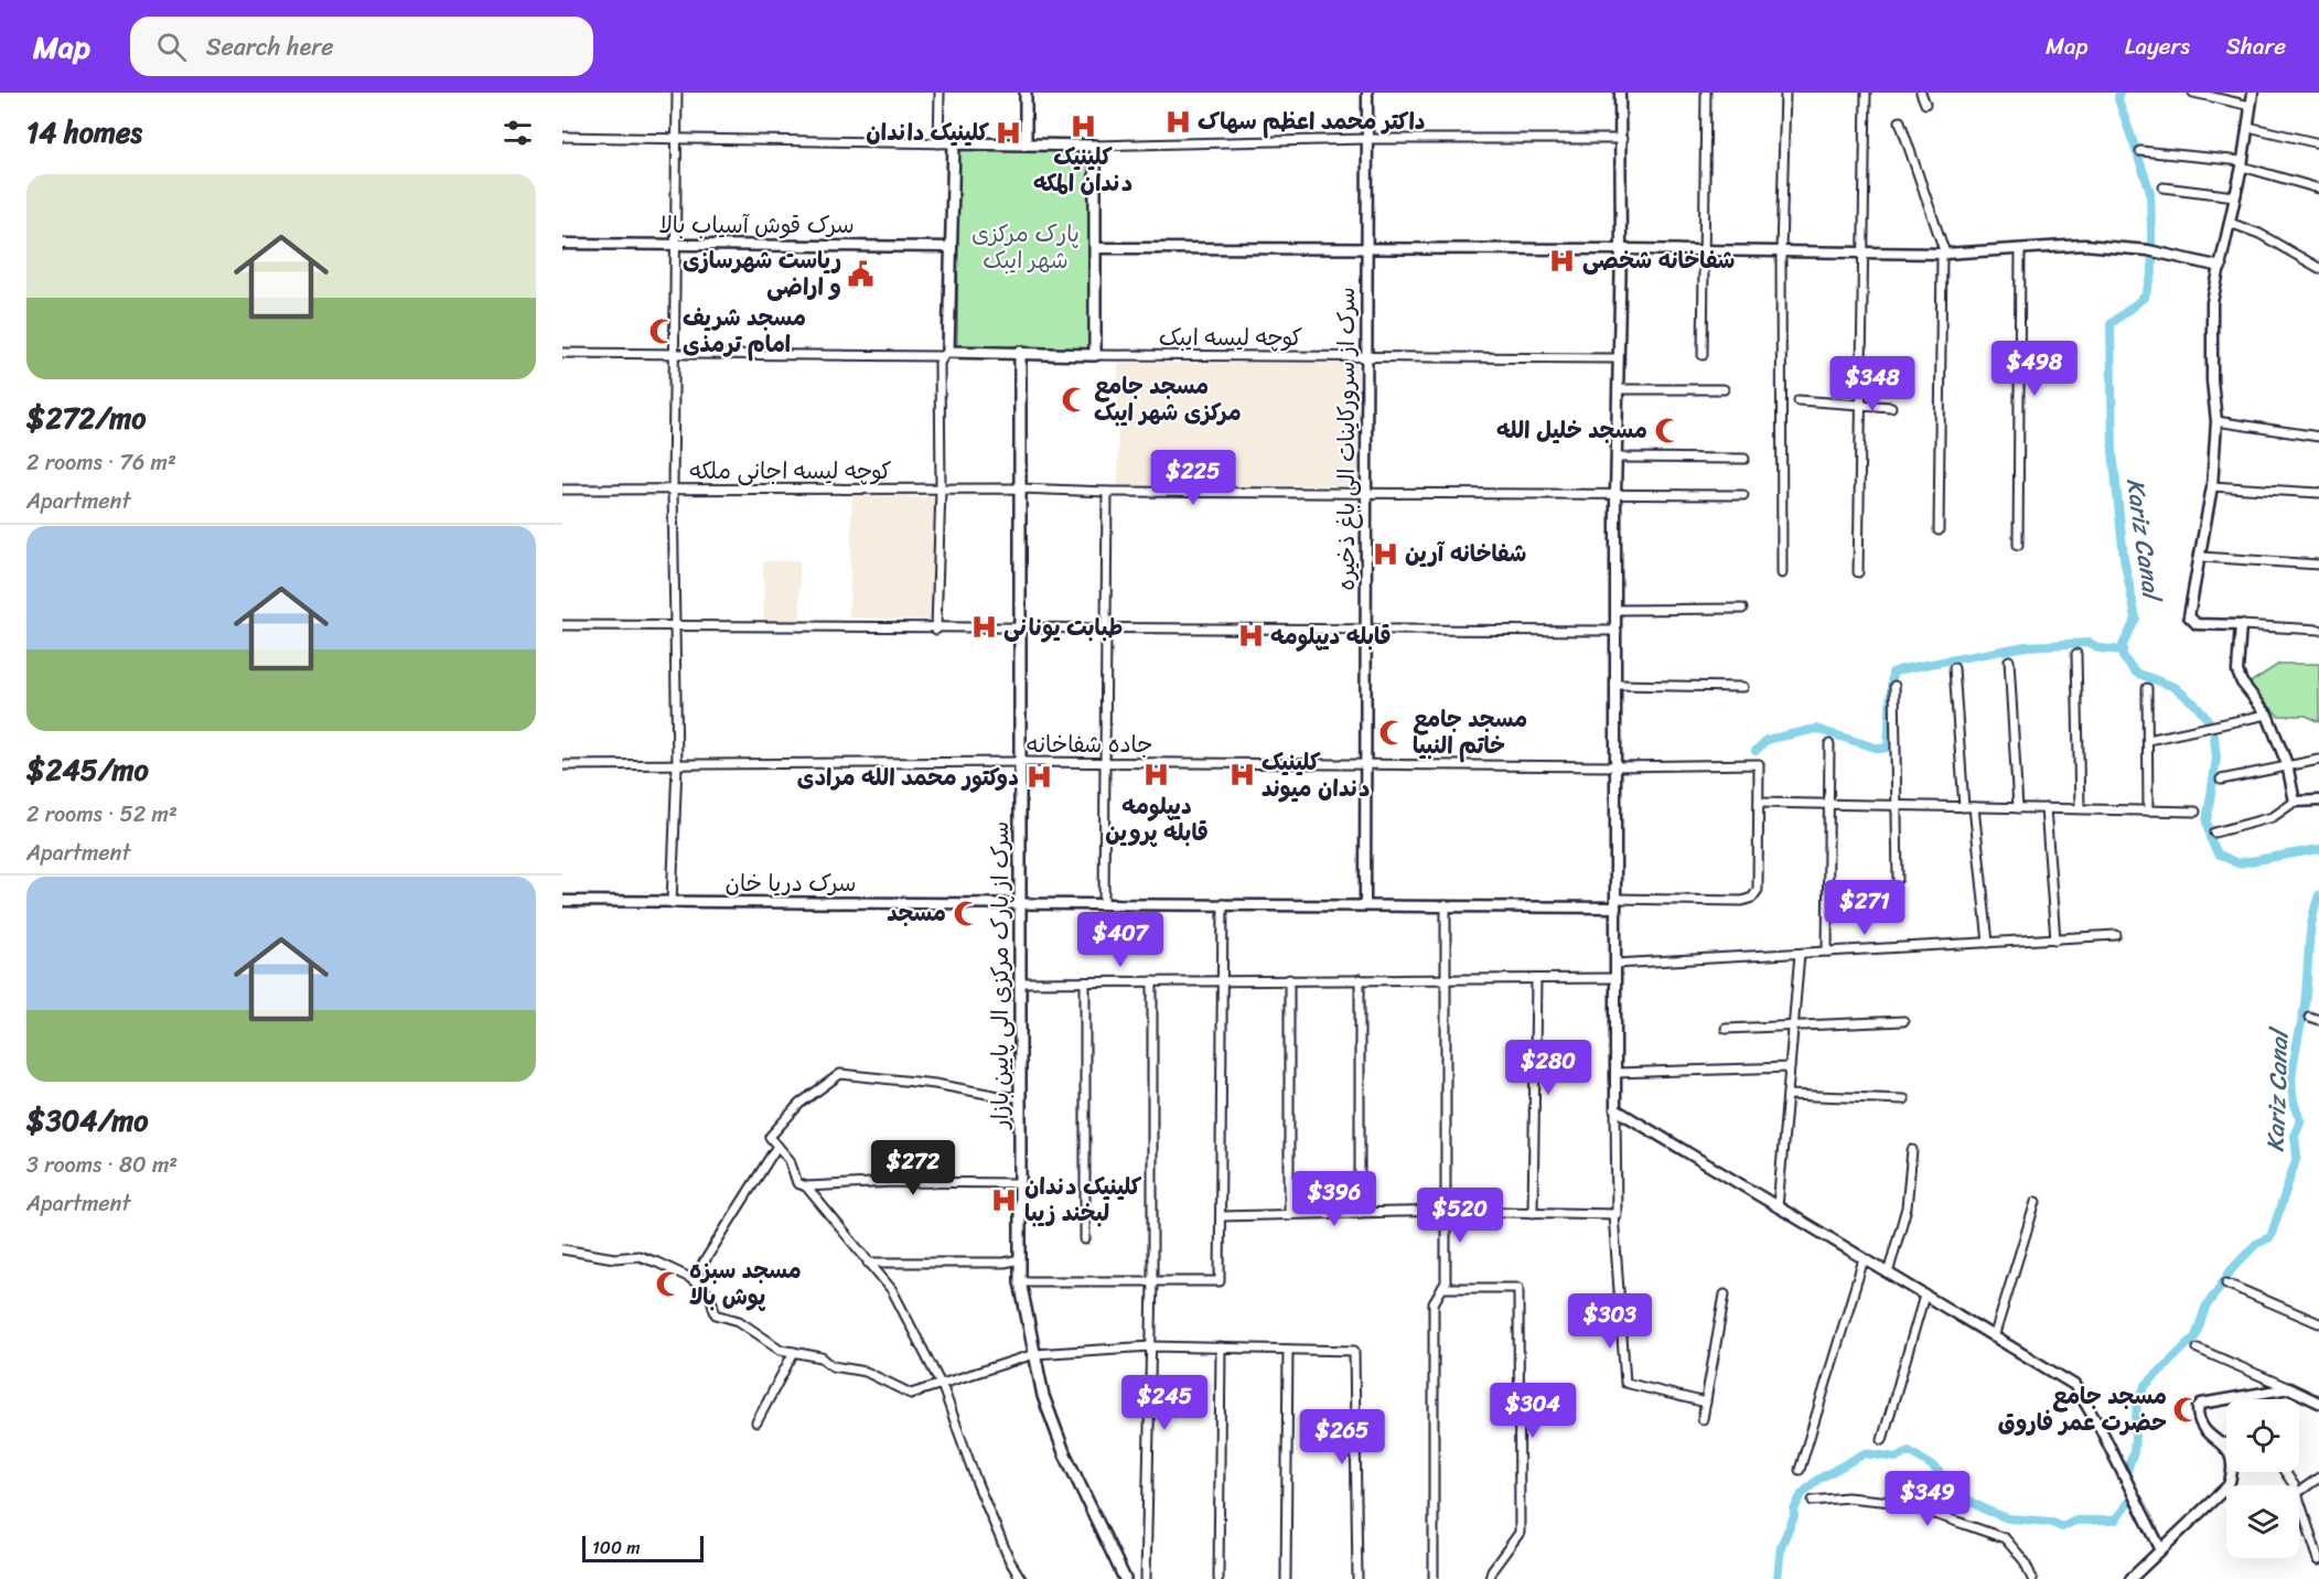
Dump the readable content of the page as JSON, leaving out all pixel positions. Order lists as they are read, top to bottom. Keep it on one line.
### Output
{"streets":{"main road":["سرک از پارک مرکزی الی پایین بازار"],"street":["سرک قوش آسیاب بالا","کوچه لیسه ایبک","سرک از سرورکاینات الی باغ ذخیره","کوچه لیسه اجانی ملکه","جاده شفاخانه","سرک دریا خان"]},"crossings":[["کوچه لیسه ایبک","سرک از سرورکاینات الی باغ ذخیره"],["سرک از سرورکاینات الی باغ ذخیره","کوچه لیسه اجانی ملکه"],["سرک از سرورکاینات الی باغ ذخیره","جاده شفاخانه"],["سرک از سرورکاینات الی باغ ذخیره","سرک دریا خان"],["کوچه لیسه اجانی ملکه","سرک از پارک مرکزی الی پایین بازار"],["جاده شفاخانه","سرک از پارک مرکزی الی پایین بازار"],["سرک دریا خان","سرک از پارک مرکزی الی پایین بازار"]],"water":["Kariz Canal"],"parks":["پارک مرکزی شهر ایبک"],"places":{"hospital":["داکتر محمد اعظم سهاک","کلینیک دندان المکه","کلینیک داندان","شفاخانه شخصی","شفاخانه آرین","طبابت یونانی","قابله دیپلومه","دیپلومه قابله پروین","کلینیک دندان میوند","دوکتور محمد الله مرادی","کلینیک دندان لبخند زیبا"],"public building":["ریاست شهرسازی و اراضی"],"mosque":["مسجد شریف امام ترمذی","مسجد جامع مرکزی شهر ایبک","مسجد خلیل الله","مسجد جامع خاتم النبیا","مسجد","مسجد سبزه پوش بالا","مسجد جامع حضرت عمر فاروق"]},"scale_bar":"100 m","page":{"header":"Map","search":"Search here","nav":["Map","Layers","Share"],"heading":"14 homes","list":[{"name":"$272/mo","note":"2 rooms · 76 m² · Apartment"},{"name":"$245/mo","note":"2 rooms · 52 m² · Apartment"},{"name":"$304/mo","note":"3 rooms · 80 m² · Apartment"}],"price":["$498","$348","$225","$271","$407","$280","$272","$396","$520","$303","$245","$304","$265","$349"],"scale":"100 m"}}
